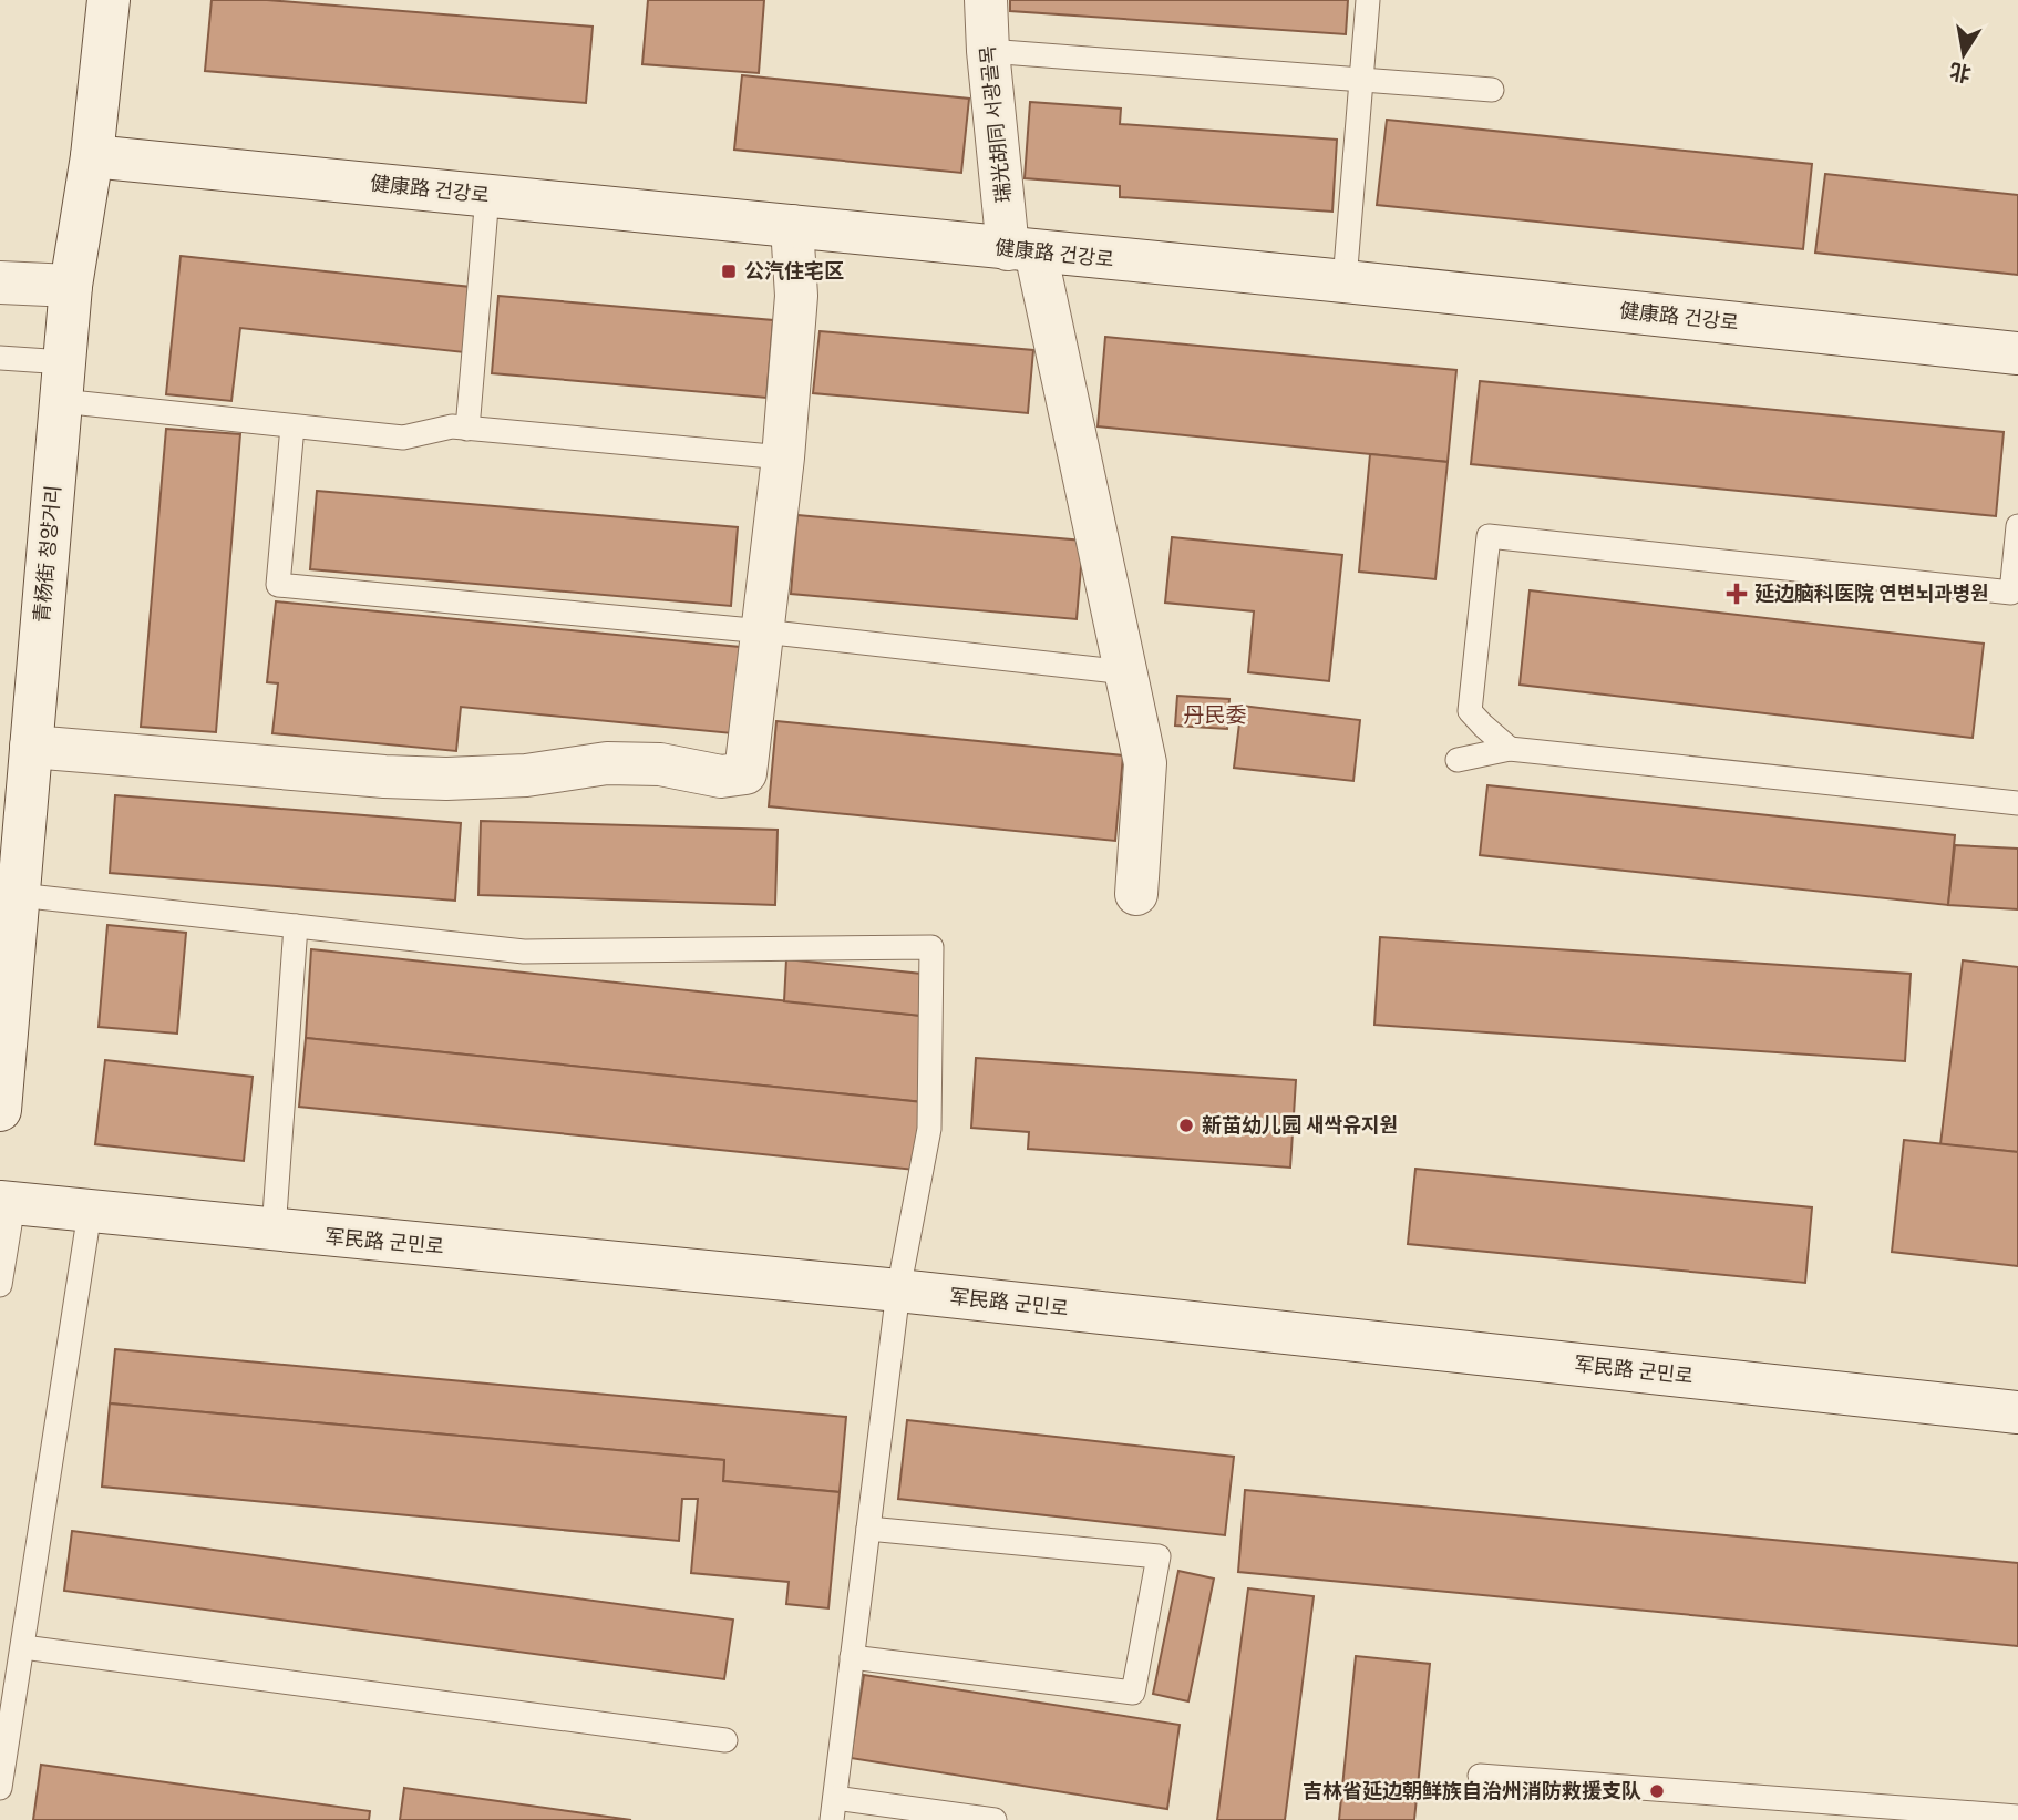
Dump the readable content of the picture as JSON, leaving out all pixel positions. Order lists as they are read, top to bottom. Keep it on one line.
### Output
{"streets":{"street":["瑞光胡同 서광골목","健康路 건강로","青杨街 청양거리","军民路 군민로"]},"crossings":[["瑞光胡同 서광골목","健康路 건강로"],["健康路 건강로","青杨街 청양거리"]],"districts":["丹民委"],"places":{"transit":["公汽住宅区"],"health":["延边脑科医院 연변뇌과병원"],"other":["新苗幼儿园 새싹유지원","吉林省延边朝鲜族自治州消防救援支队"]},"north":"bottom"}
